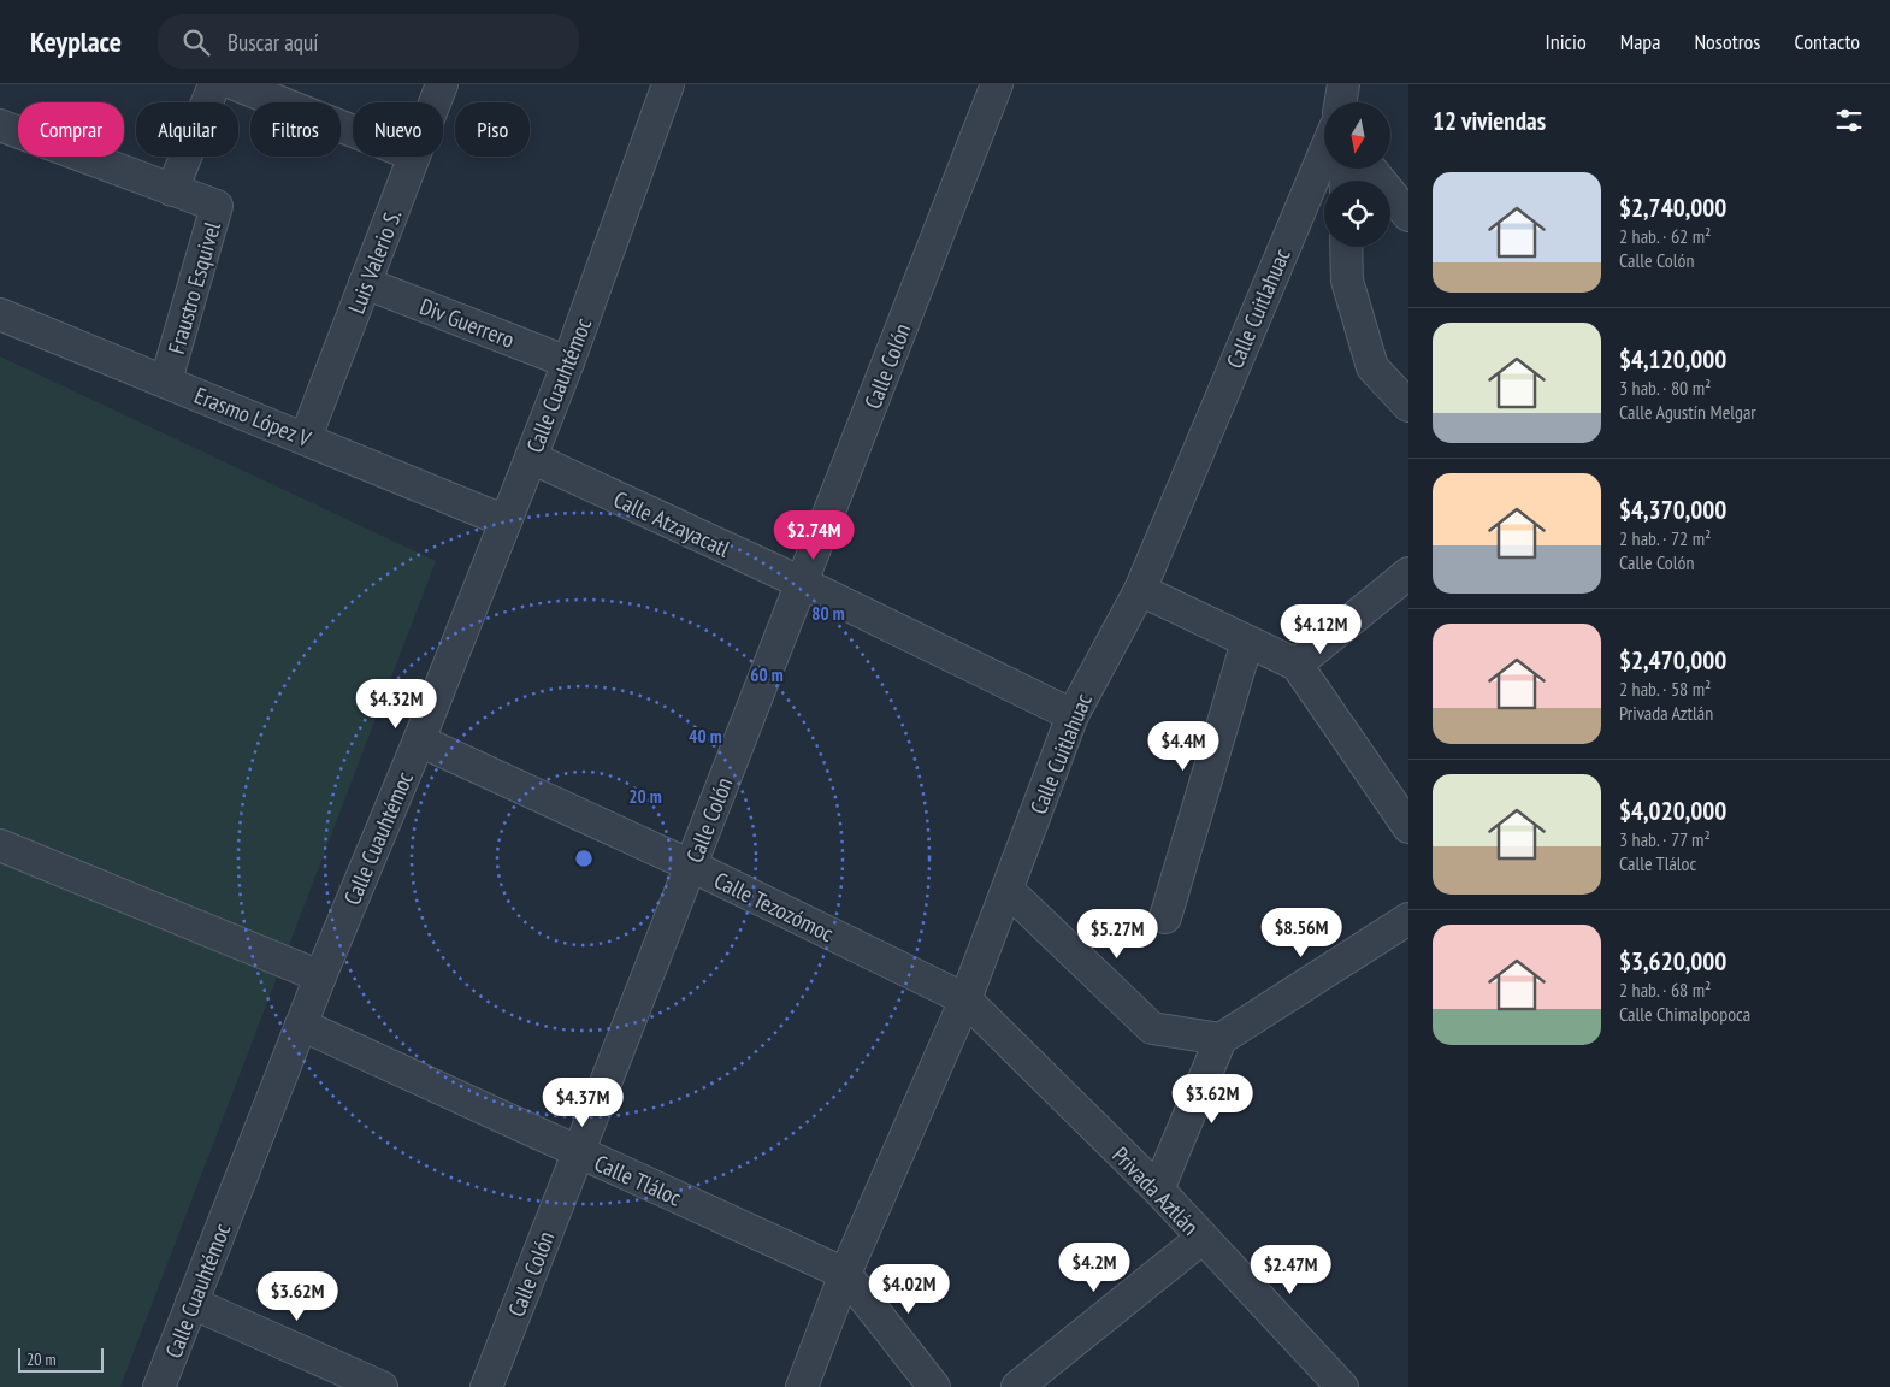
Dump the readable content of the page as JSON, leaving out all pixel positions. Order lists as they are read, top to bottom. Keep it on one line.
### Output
{"streets":{"street":["Luis Valerio S.","Fraustro Esquivel","Calle Cuitlahuac","Div Guerrero","Calle Colón","Calle Cuauhtémoc","Erasmo López V","Calle Atzayacatl","Calle Tezozómoc","Calle Tláloc","Privada Aztlán"]},"crossings":[["Luis Valerio S.","Div Guerrero"],["Luis Valerio S.","Erasmo López V"],["Fraustro Esquivel","Erasmo López V"],["Calle Cuitlahuac","Calle Atzayacatl"],["Calle Cuitlahuac","Calle Tezozómoc"],["Calle Cuitlahuac","Calle Tláloc"],["Calle Cuitlahuac","Privada Aztlán"],["Div Guerrero","Calle Cuauhtémoc"],["Calle Colón","Calle Atzayacatl"],["Calle Colón","Calle Tezozómoc"],["Calle Colón","Calle Tláloc"],["Calle Cuauhtémoc","Erasmo López V"],["Calle Cuauhtémoc","Calle Atzayacatl"],["Calle Cuauhtémoc","Calle Tezozómoc"],["Calle Cuauhtémoc","Calle Tláloc"],["Calle Tezozómoc","Privada Aztlán"]],"scale_bar":"20 m","north":"bottom","page":{"header":"Keyplace","search":"Buscar aquí","nav":["Inicio","Mapa","Nosotros","Contacto"],"heading":"12 viviendas","chip":["Comprar","Alquilar","Filtros","Nuevo","Piso"],"list":[{"name":"$2,740,000","note":"2 hab. · 62 m² · Calle Colón"},{"name":"$4,120,000","note":"3 hab. · 80 m² · Calle Agustín Melgar"},{"name":"$4,370,000","note":"2 hab. · 72 m² · Calle Colón"},{"name":"$2,470,000","note":"2 hab. · 58 m² · Privada Aztlán"},{"name":"$4,020,000","note":"3 hab. · 77 m² · Calle Tláloc"},{"name":"$3,620,000","note":"2 hab. · 68 m² · Calle Chimalpopoca"}],"price":["$2.74M","$4.12M","$4.32M","$4.4M","$8.56M","$5.27M","$3.62M","$4.37M","$4.2M","$2.47M","$4.02M","$3.62M"],"scale":"20 m"},"rings":["80 m","60 m","40 m","20 m"]}
